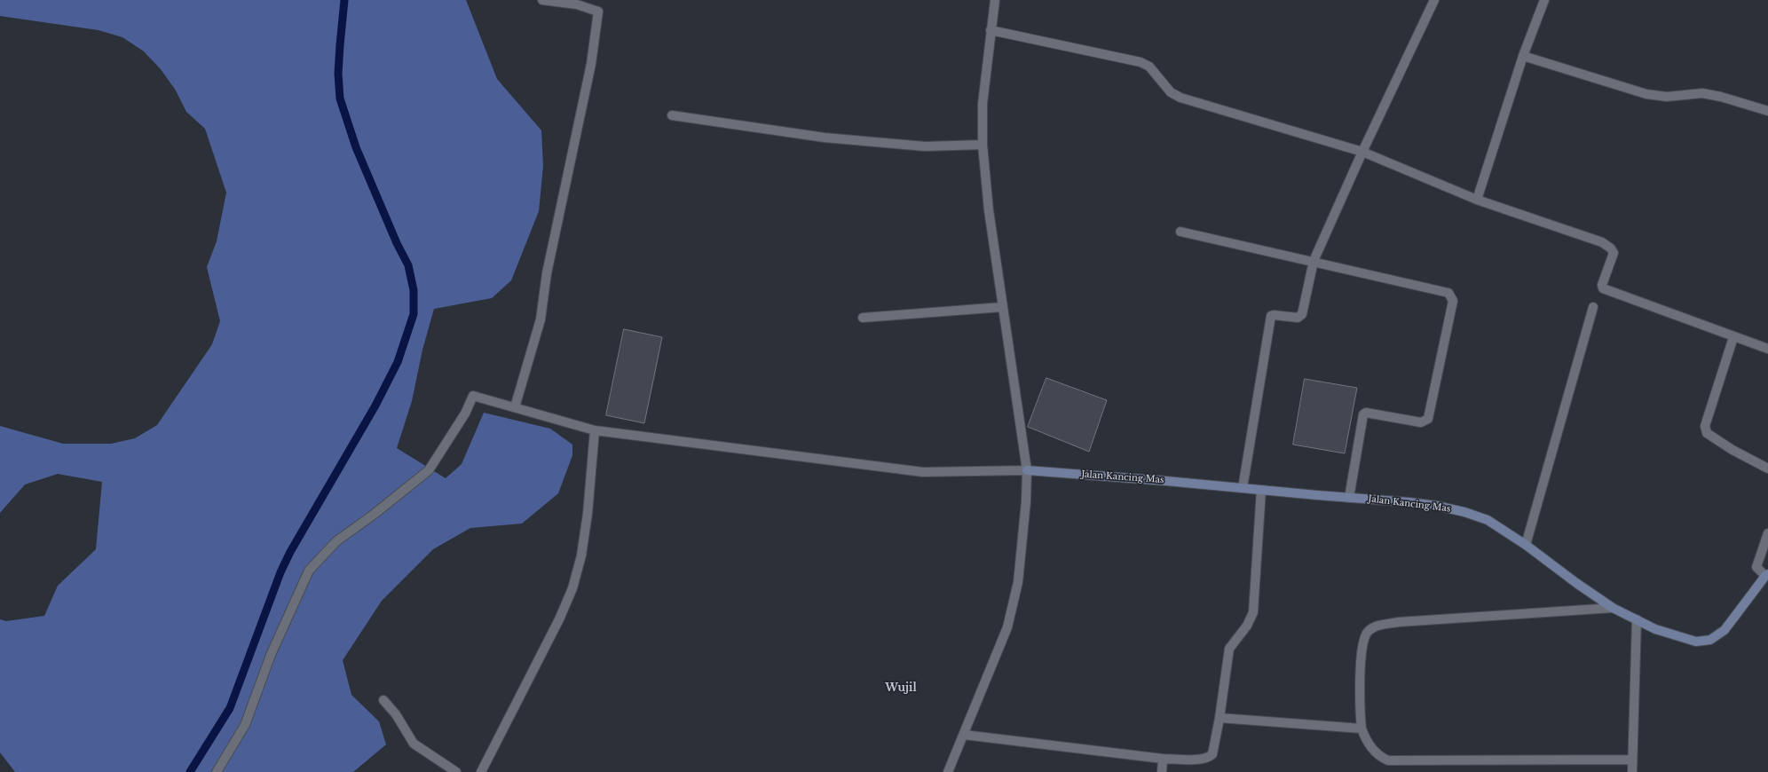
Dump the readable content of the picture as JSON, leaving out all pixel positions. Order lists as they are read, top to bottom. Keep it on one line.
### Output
{"streets":{"street":["Jalan Kancing Mas"]},"districts":["Wujil"]}
